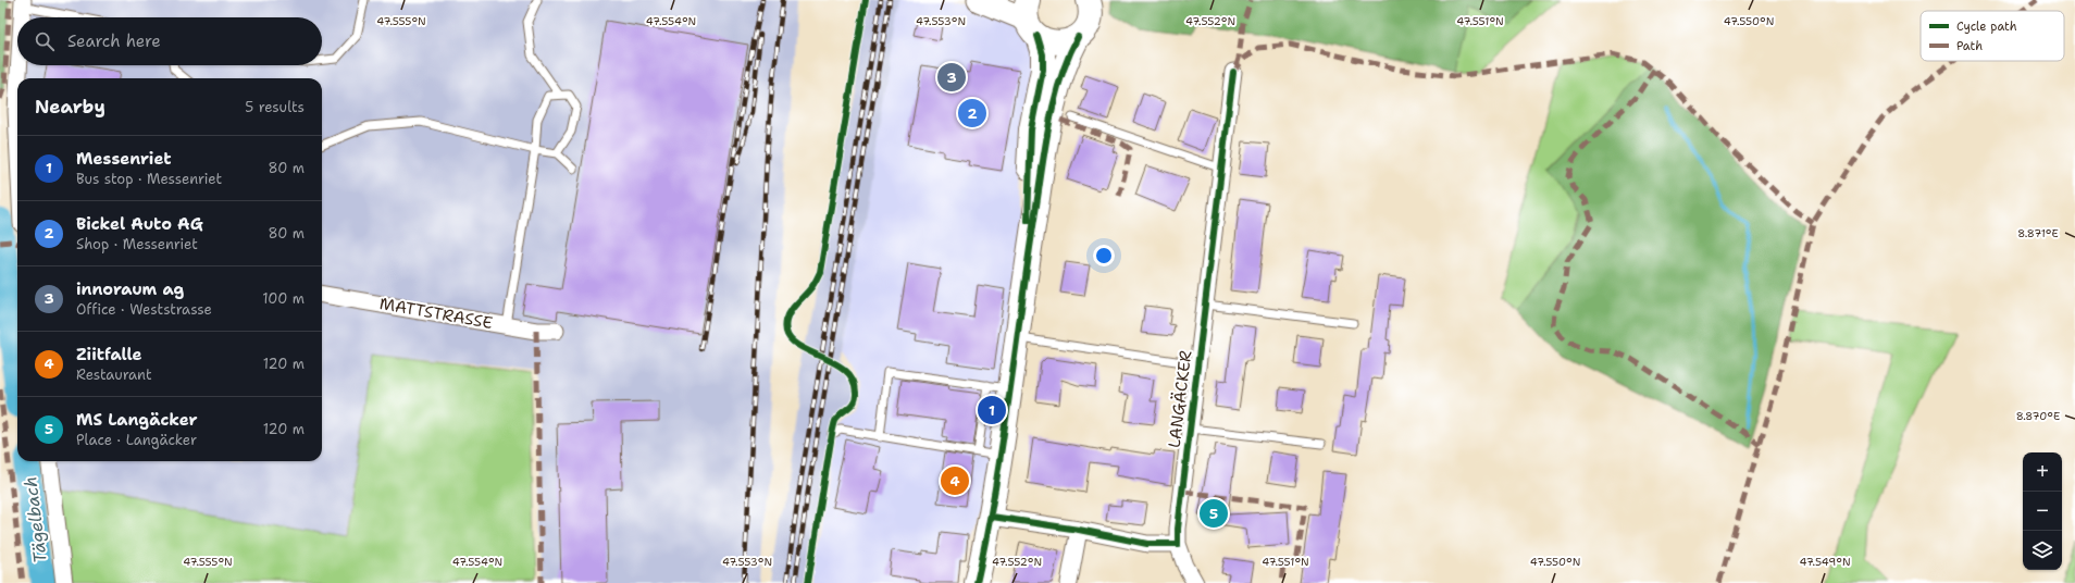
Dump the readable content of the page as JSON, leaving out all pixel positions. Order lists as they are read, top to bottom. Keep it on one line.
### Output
{"streets":{"street":["MATTSTRASSE","LANGÄCKER"]},"water":["Tägelbach"],"legend":["Cycle path","Path"],"page":{"search":"Search here","pins":["3","2","1","4","5"],"heading":["Nearby","5 results"],"list":[{"mark":"1","name":"Messenriet","note":"Bus stop · Messenriet","value":"80 m"},{"mark":"2","name":"Bickel Auto AG","note":"Shop · Messenriet","value":"80 m"},{"mark":"3","name":"innoraum ag","note":"Office · Weststrasse","value":"100 m"},{"mark":"4","name":"Ziitfalle","note":"Restaurant","value":"120 m"},{"mark":"5","name":"MS Langäcker","note":"Place · Langäcker","value":"120 m"}],"map_buttons":["+","−"]},"coordinates":["47.555°N","47.554°N","47.553°N","47.552°N","47.551°N","47.550°N","8.871°E","8.870°E","47.549°N"]}
